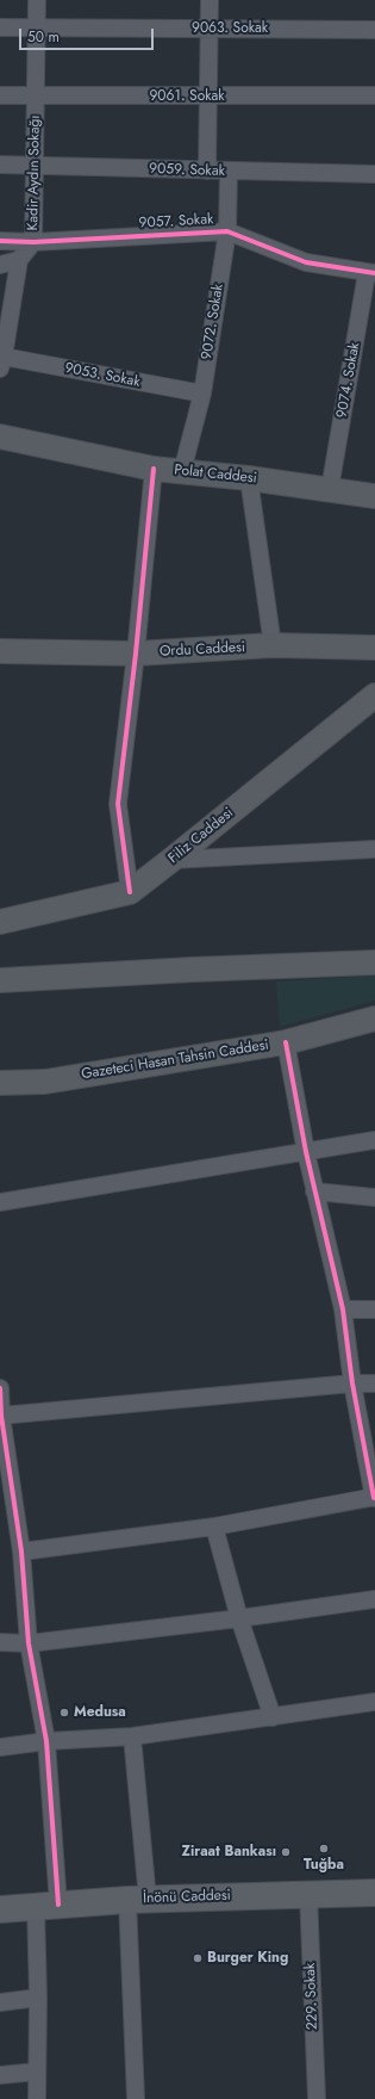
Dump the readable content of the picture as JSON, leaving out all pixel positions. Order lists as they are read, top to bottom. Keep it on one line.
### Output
{"streets":{"main road":["Polat Caddesi","Ordu Caddesi","Filiz Caddesi","Gazeteci Hasan Tahsin Caddesi","İnönü Caddesi"],"street":["9063. Sokak","9061. Sokak","9059. Sokak","Kadir Aydın Sokağı","9057. Sokak","9072. Sokak","9053. Sokak","9074. Sokak","229. Sokak"]},"crossings":[["9063. Sokak","Kadir Aydın Sokağı"],["9061. Sokak","Kadir Aydın Sokağı"],["9059. Sokak","Kadir Aydın Sokağı"],["9059. Sokak","9072. Sokak"],["Kadir Aydın Sokağı","9057. Sokak"],["Kadir Aydın Sokağı","9053. Sokak"],["9057. Sokak","9072. Sokak"],["9057. Sokak","9074. Sokak"],["9072. Sokak","9053. Sokak"],["9072. Sokak","Polat Caddesi"],["9074. Sokak","Polat Caddesi"],["İnönü Caddesi","229. Sokak"]],"places":["Medusa","Tuğba","Ziraat Bankası","Burger King"],"scale_bar":"50 m"}
